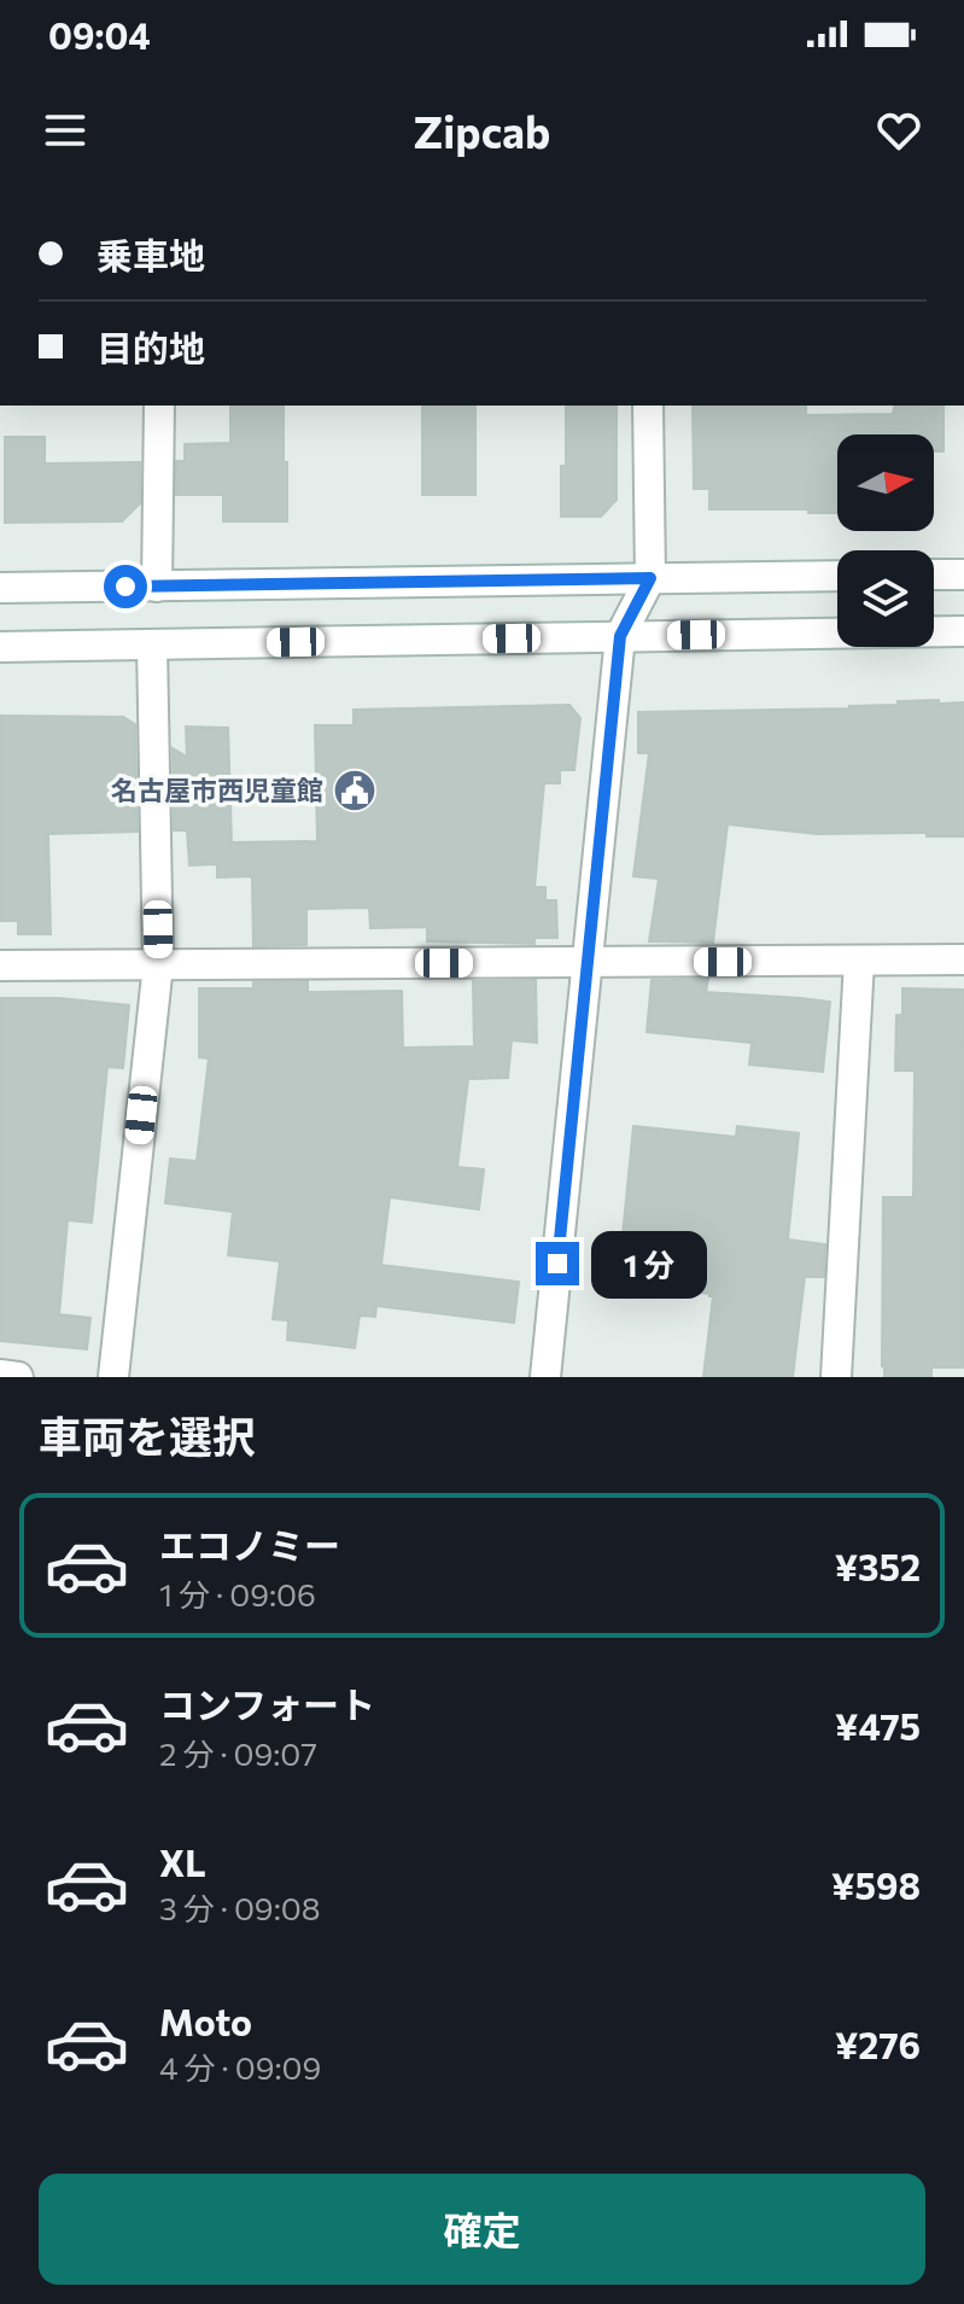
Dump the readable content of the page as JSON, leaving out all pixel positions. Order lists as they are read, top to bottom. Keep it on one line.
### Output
{"places":{"public building":["名古屋市西児童館"]},"north":"right","page":{"status":"09:04","header":"Zipcab","banner":["乗車地","目的地"],"bubble":"1 分","heading":"車両を選択","list":[{"name":"エコノミー","note":"1 分 · 09:06","value":"¥352"},{"name":"コンフォート","note":"2 分 · 09:07","value":"¥475"},{"name":"XL","note":"3 分 · 09:08","value":"¥598"},{"name":"Moto","note":"4 分 · 09:09","value":"¥276"}],"buttons":"確定"}}
